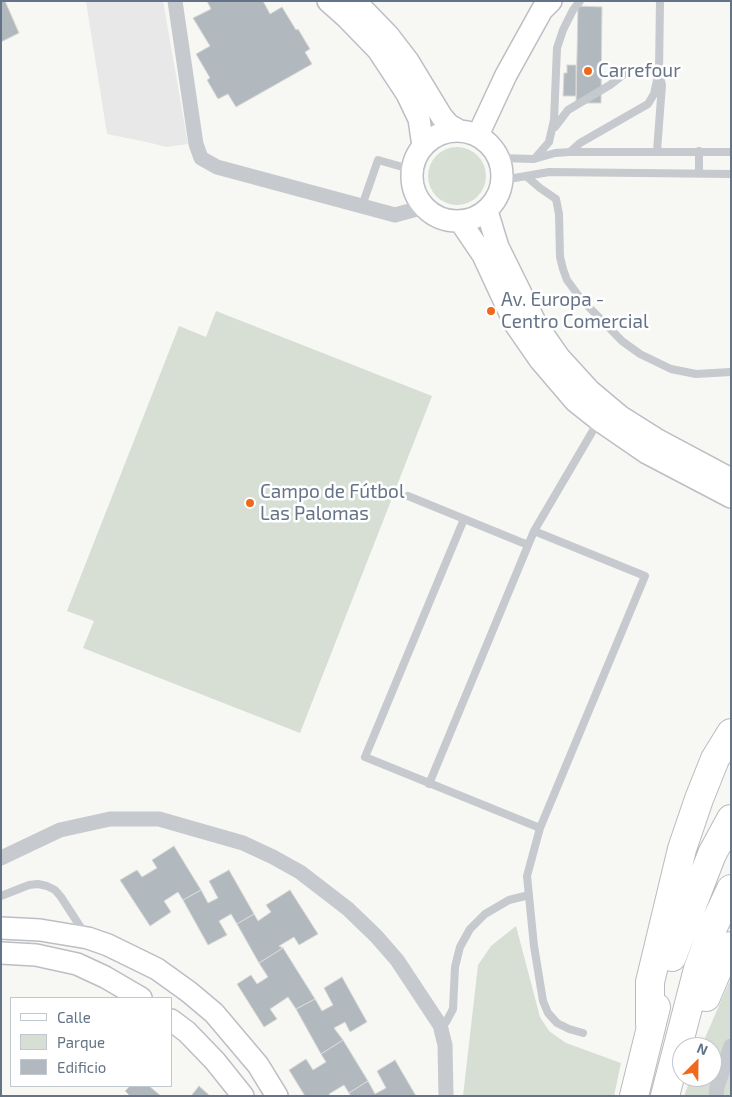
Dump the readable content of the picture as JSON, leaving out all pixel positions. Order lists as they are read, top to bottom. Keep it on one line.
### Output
{"places":["Carrefour","Av. Europa - Centro Comercial","Campo de Fútbol Las Palomas"],"legend":["Calle","Parque","Edificio"],"north":"top right"}
